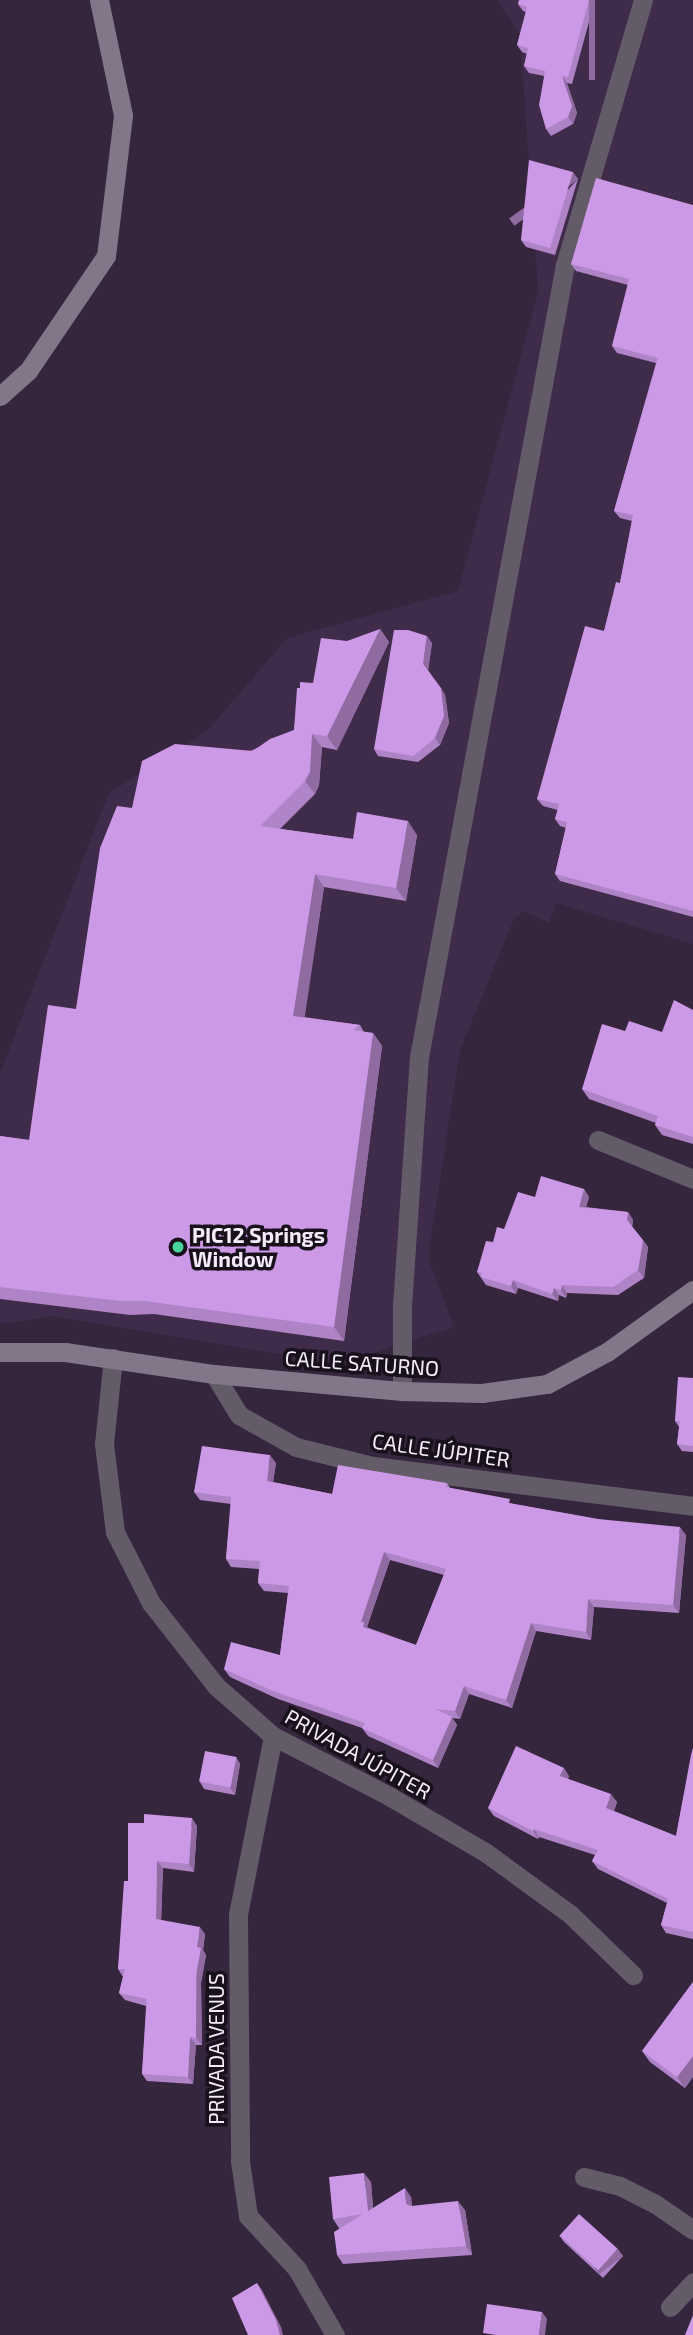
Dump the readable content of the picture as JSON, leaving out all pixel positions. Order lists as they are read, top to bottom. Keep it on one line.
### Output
{"streets":{"main road":["CALLE SATURNO"],"street":["CALLE JÚPITER","PRIVADA JÚPITER","PRIVADA VENUS"]},"crossings":[["CALLE SATURNO","CALLE JÚPITER"],["CALLE SATURNO","PRIVADA JÚPITER"],["PRIVADA JÚPITER","PRIVADA VENUS"]],"places":["PIC12 Springs Window"]}
